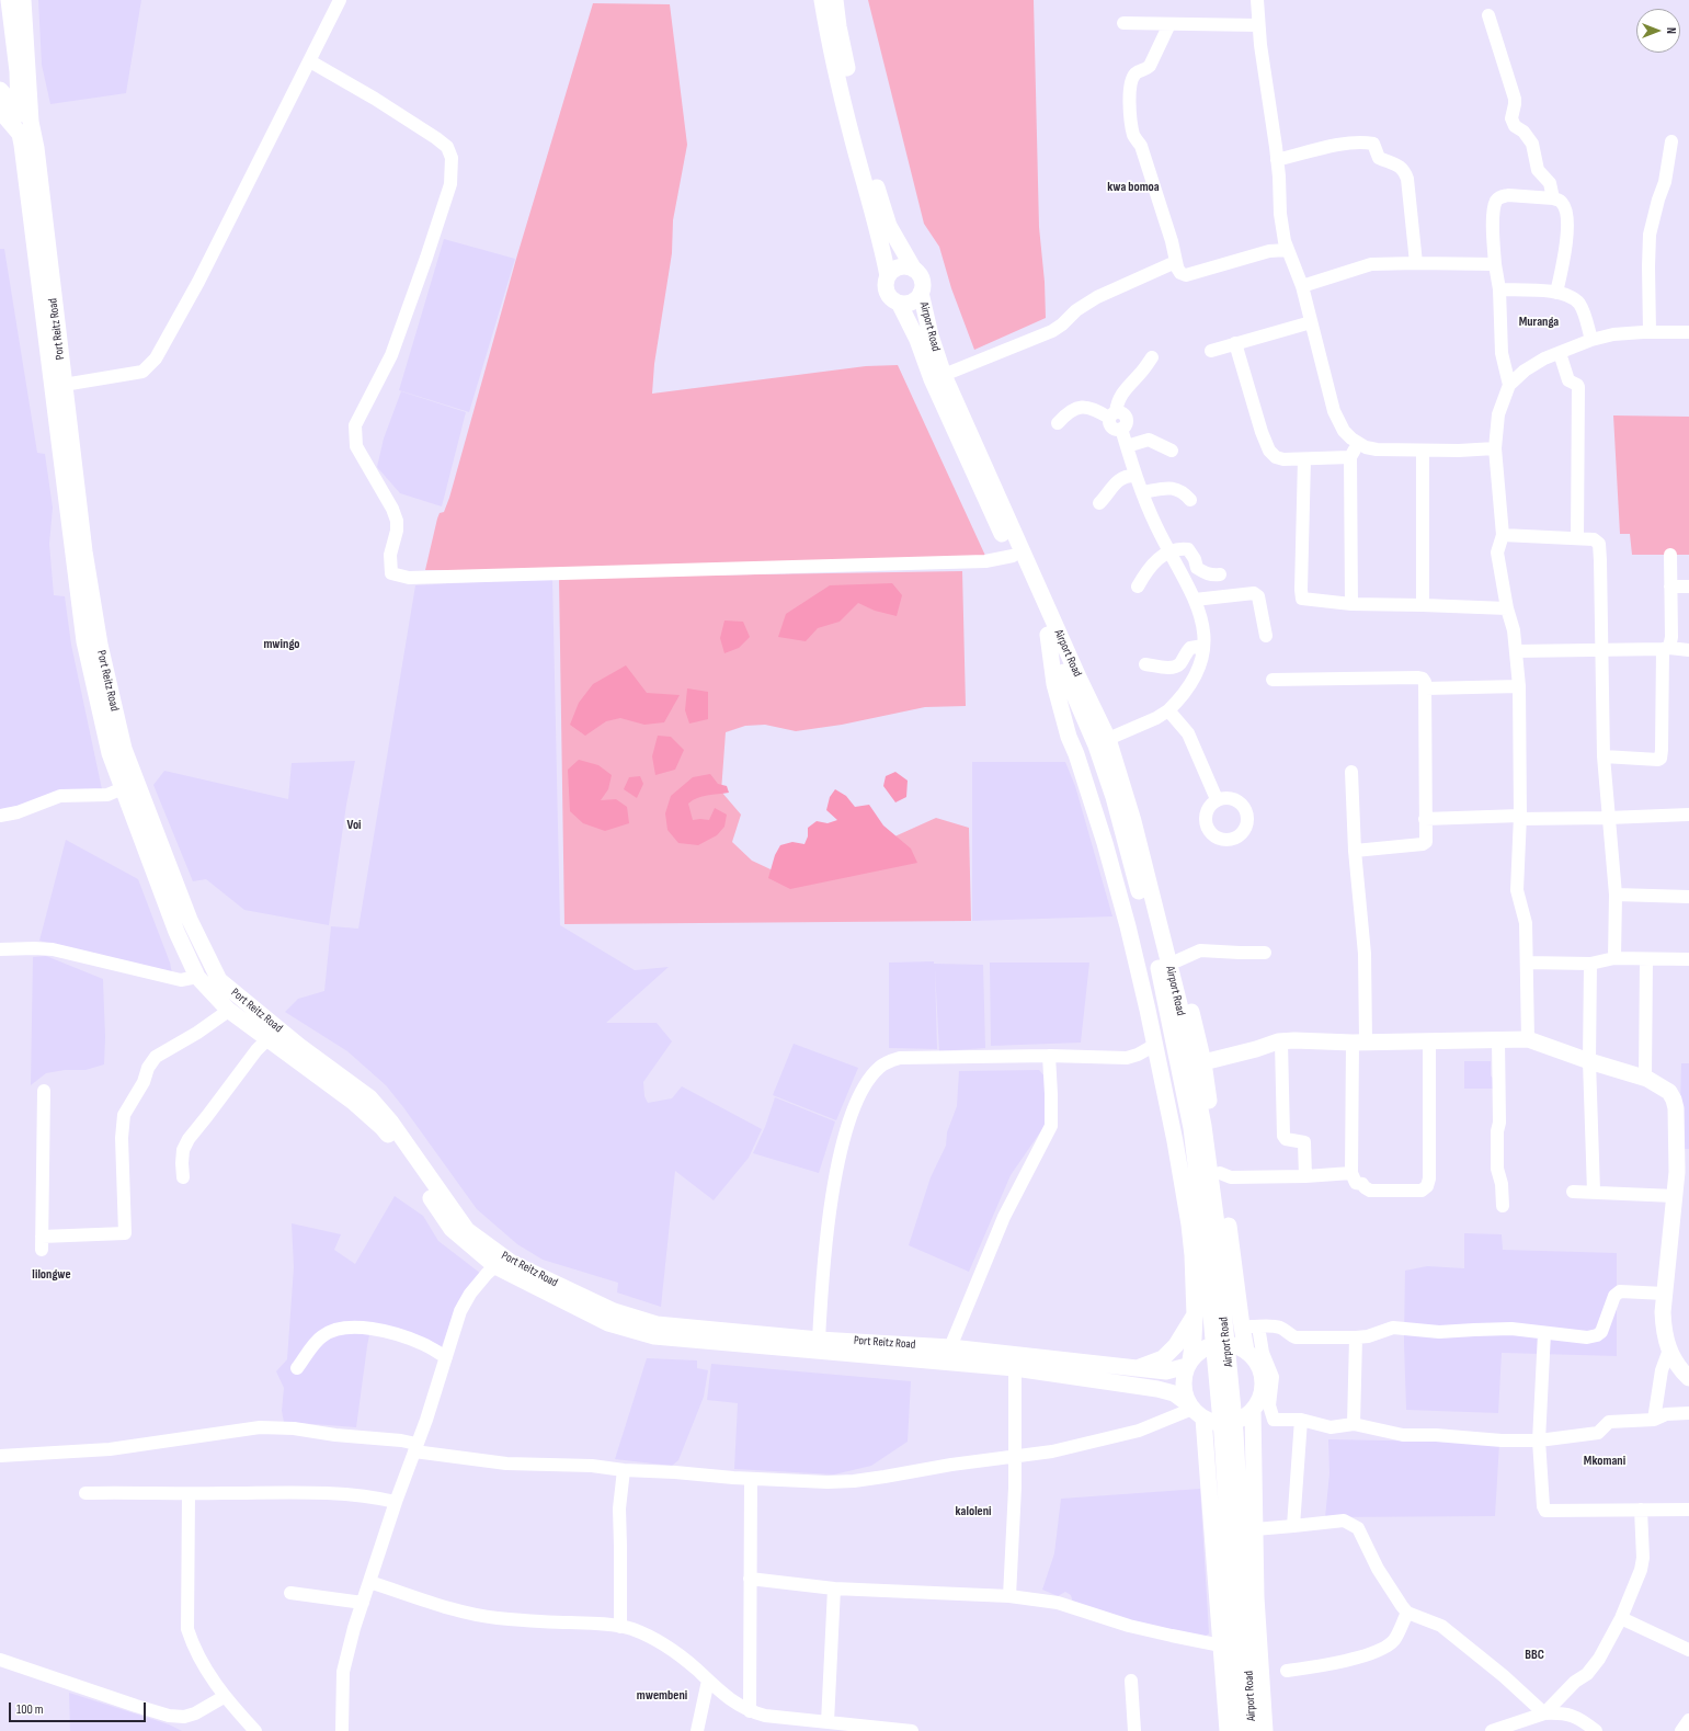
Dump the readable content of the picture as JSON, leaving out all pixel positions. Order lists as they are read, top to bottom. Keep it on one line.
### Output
{"streets":{"main road":["Airport Road","Port Reitz Road"]},"districts":["kwa bomoa","Muranga","mwingo","Voi","lilongwe","Mkomani","kaloleni","BBC","mwembeni"],"scale_bar":"100 m","north":"right"}
